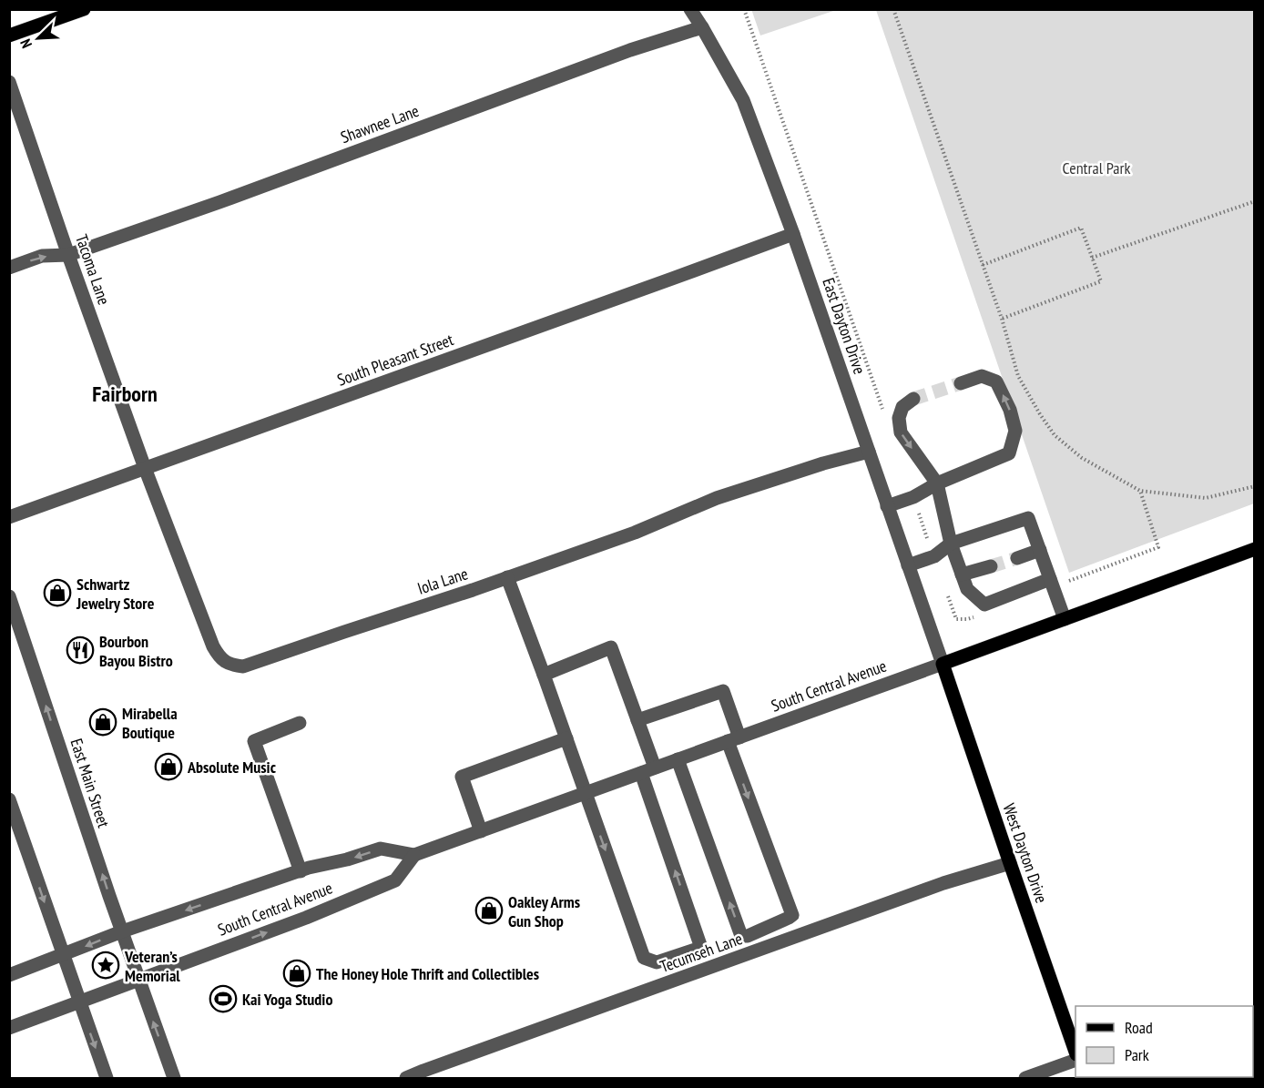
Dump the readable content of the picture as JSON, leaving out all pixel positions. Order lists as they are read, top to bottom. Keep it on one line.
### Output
{"streets":{"main road":["South Central Avenue","West Dayton Drive"],"street":["Shawnee Lane","Tacoma Lane","East Dayton Drive","South Pleasant Street","Iola Lane","East Main Street","Tecumseh Lane"]},"crossings":[["Shawnee Lane","Tacoma Lane"],["Shawnee Lane","East Dayton Drive"],["Tacoma Lane","South Pleasant Street"],["Tacoma Lane","Iola Lane"],["East Dayton Drive","South Pleasant Street"],["East Dayton Drive","Iola Lane"],["East Dayton Drive","South Central Avenue"],["East Dayton Drive","West Dayton Drive"],["South Pleasant Street","Iola Lane"],["South Central Avenue","East Main Street"],["South Central Avenue","West Dayton Drive"],["West Dayton Drive","Tecumseh Lane"]],"districts":["Fairborn"],"parks":["Central Park"],"places":{"shop":["Schwartz Jewelry Store","Mirabella Boutique","Absolute Music","Oakley Arms Gun Shop","The Honey Hole Thrift and Collectibles"],"restaurant":["Bourbon Bayou Bistro"],"place":["Veteran’s Memorial"],"sports":["Kai Yoga Studio"]},"legend":["Road","Park"],"north":"bottom left"}
